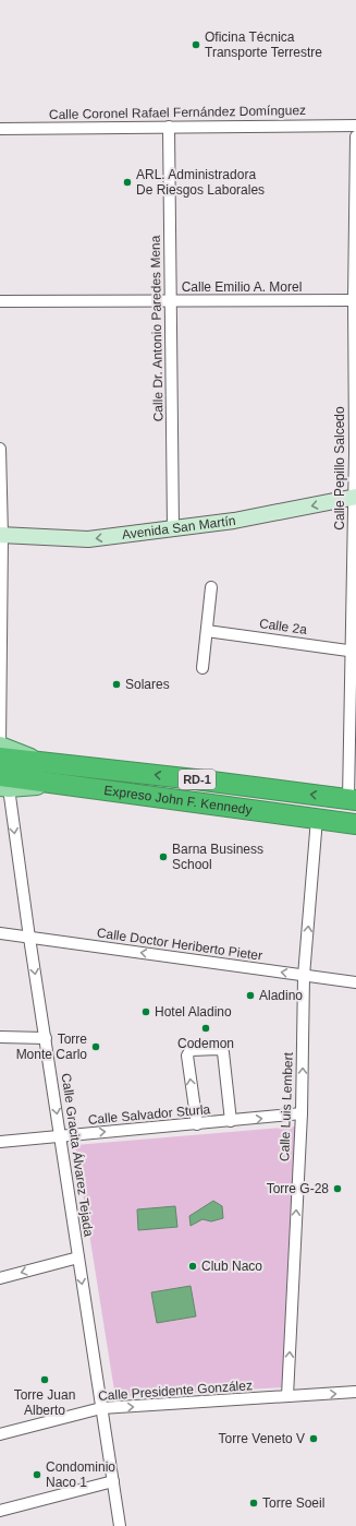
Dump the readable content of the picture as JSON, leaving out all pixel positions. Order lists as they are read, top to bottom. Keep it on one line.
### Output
{"streets":{"highway":["RD-1","Expreso John F. Kennedy"],"main road":["Avenida San Martín"],"street":["Calle Coronel Rafael Fernández Domínguez","Calle Emilio A. Morel","Calle Dr. Antonio Paredes Mena","Calle Pepillo Salcedo","Calle 2a","Calle Doctor Heriberto Pieter","Calle Luis Lembert","Calle Salvador Sturla","Calle Gracita Álvarez Tejada","Calle Presidente González"]},"crossings":[["Calle Coronel Rafael Fernández Domínguez","Calle Dr. Antonio Paredes Mena"],["Calle Emilio A. Morel","Calle Dr. Antonio Paredes Mena"],["Calle Emilio A. Morel","Calle Pepillo Salcedo"],["Calle Dr. Antonio Paredes Mena","Avenida San Martín"],["Calle Pepillo Salcedo","Avenida San Martín"],["Calle Pepillo Salcedo","Calle 2a"],["Calle Pepillo Salcedo","Expreso John F. Kennedy"],["RD-1","Expreso John F. Kennedy"],["Expreso John F. Kennedy","Calle Luis Lembert"],["Expreso John F. Kennedy","Calle Gracita Álvarez Tejada"],["Calle Doctor Heriberto Pieter","Calle Luis Lembert"],["Calle Doctor Heriberto Pieter","Calle Gracita Álvarez Tejada"],["Calle Luis Lembert","Calle Salvador Sturla"],["Calle Luis Lembert","Calle Presidente González"],["Calle Salvador Sturla","Calle Gracita Álvarez Tejada"],["Calle Gracita Álvarez Tejada","Calle Presidente González"]],"one_way":["Avenida San Martín","Calle Doctor Heriberto Pieter","Calle Luis Lembert","Calle Salvador Sturla","Calle Gracita Álvarez Tejada","Calle Presidente González"],"places":["Oficina Técnica Transporte Terrestre","ARL. Administradora De Riesgos Laborales","Solares","Barna Business School","Aladino","Hotel Aladino","Codemon","Torre Monte Carlo","Torre G-28","Club Naco","Torre Juan Alberto","Torre Veneto V","Condominio Naco 1","Torre Soeil"]}
